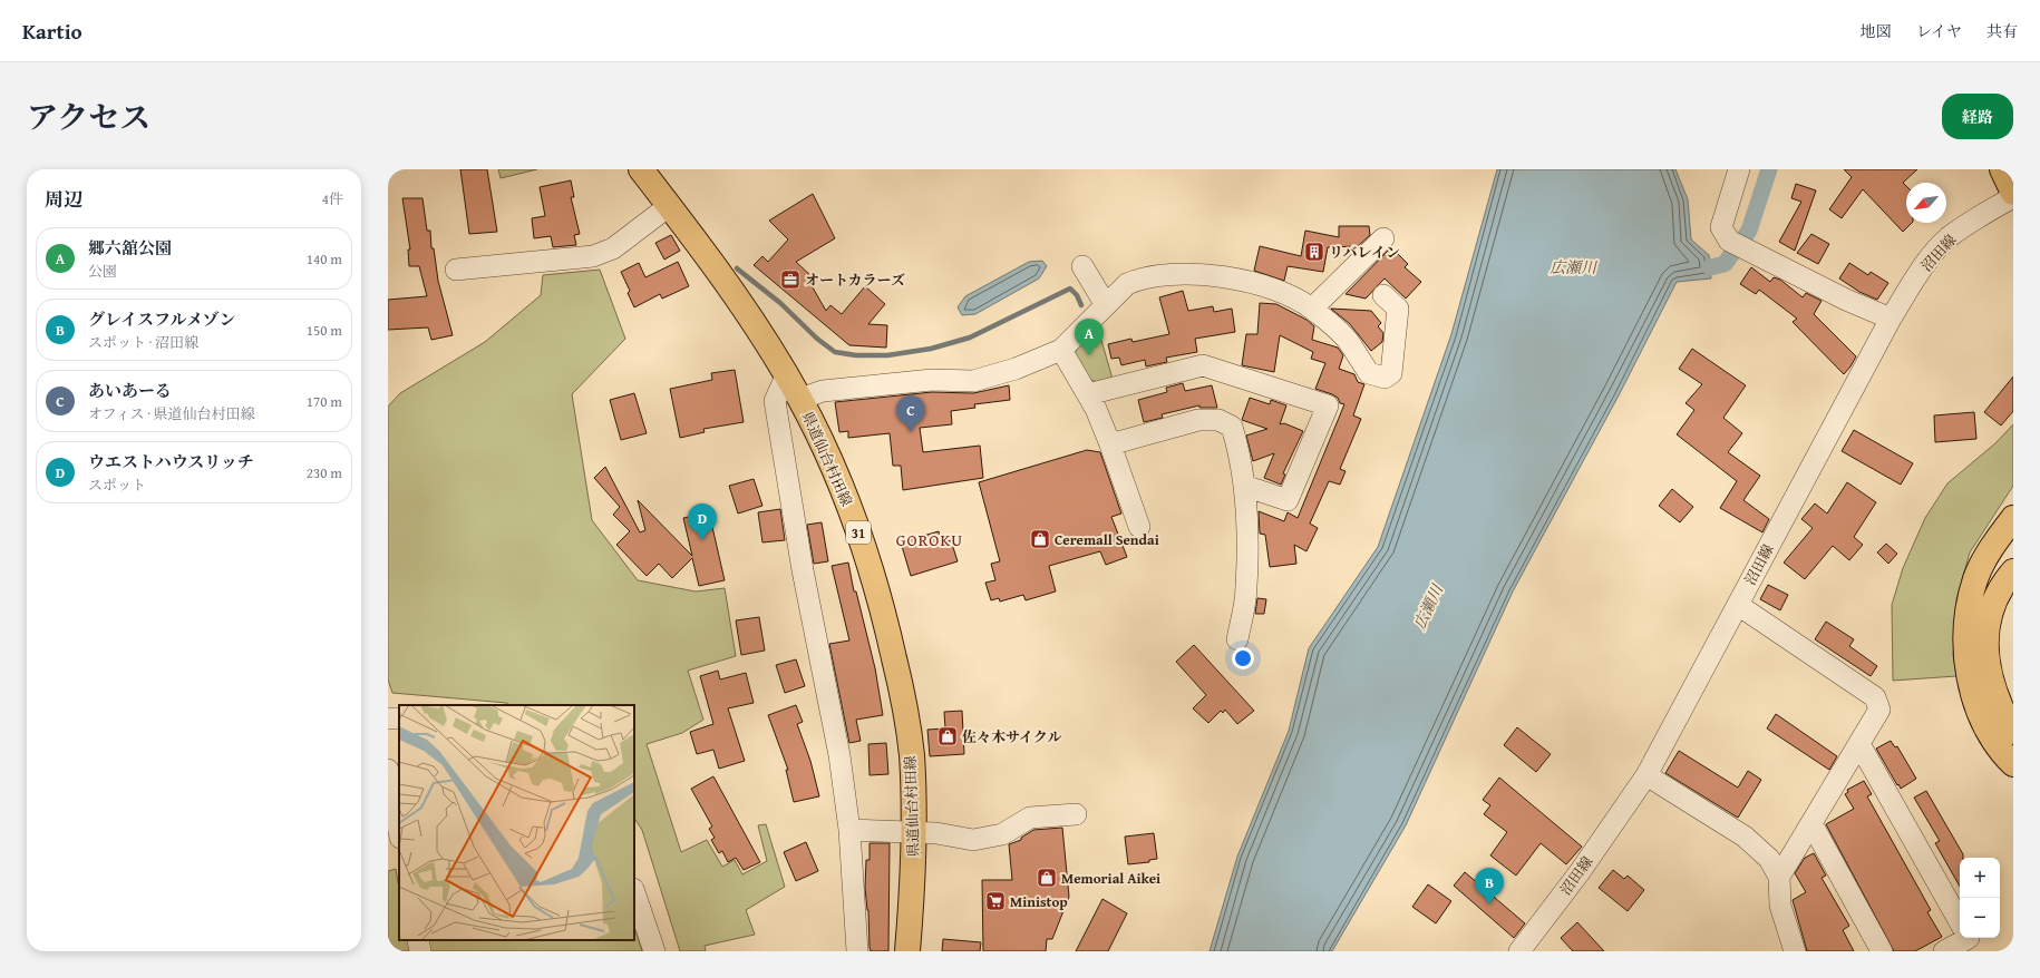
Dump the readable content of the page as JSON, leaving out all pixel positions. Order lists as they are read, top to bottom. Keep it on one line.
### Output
{"streets":{"main road":["県道仙台村田線","31"],"street":["沼田線"]},"districts":["GOROKU"],"water":["広瀬川"],"places":{"building":["リバレイン"],"office":["オートカラーズ"],"shop":["Ceremall Sendai","佐々木サイクル","Memorial Aikei"],"supermarket":["Ministop"]},"north":"bottom left","page":{"header":"Kartio","nav":["地図","レイヤ","共有"],"title":"アクセス","buttons":"経路","heading":["周辺","4件"],"list":[{"mark":"A","name":"郷六舘公園","note":"公園","value":"140 m"},{"mark":"B","name":"グレイスフルメゾン","note":"スポット · 沼田線","value":"150 m"},{"mark":"C","name":"あいあーる","note":"オフィス · 県道仙台村田線","value":"170 m"},{"mark":"D","name":"ウエストハウスリッチ","note":"スポット","value":"230 m"}],"pins":["A","C","D","B"],"map_buttons":["+","−"]}}
